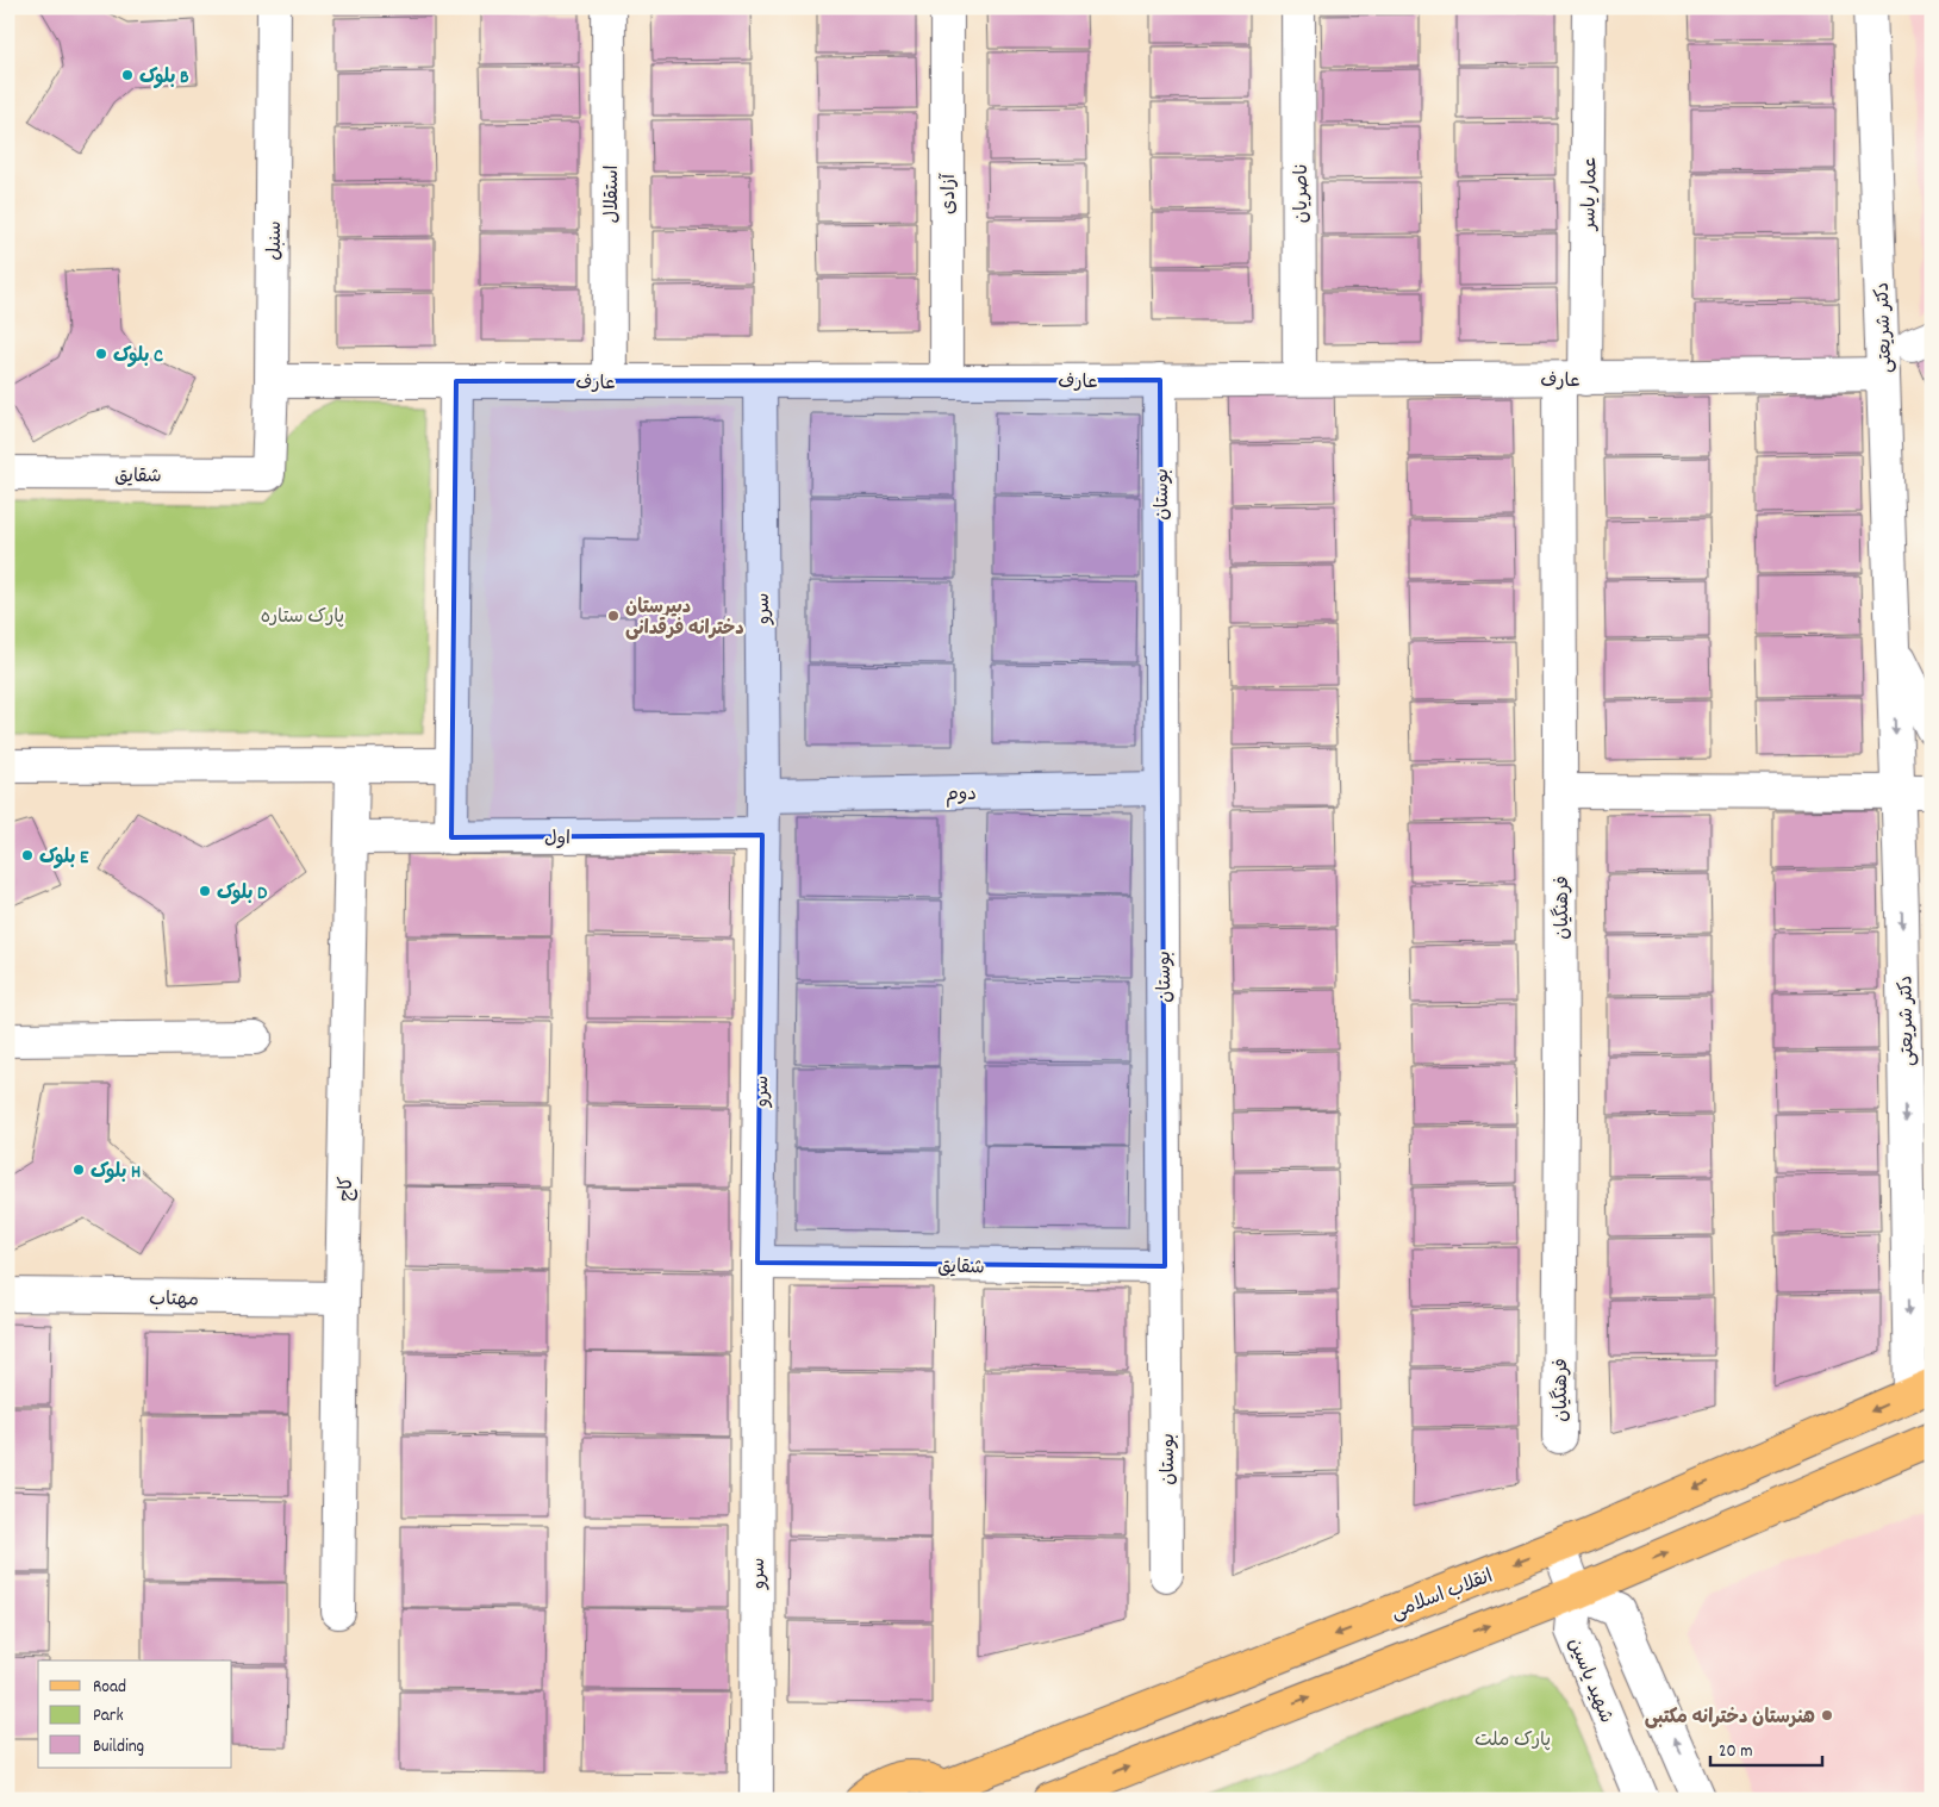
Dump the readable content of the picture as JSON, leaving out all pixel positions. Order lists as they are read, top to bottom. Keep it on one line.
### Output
{"streets":{"main road":["انقلاب اسلامی"],"street":["ناصریان","عمار یاسر","استقلال","آزادی","سنبل","دکتر شریعتی","عارف","شقایق","بوستان","سرو","دوم","اول","فرهنگیان","کاج","مهتاب","شهید یاسین"]},"crossings":[["ناصریان","عارف"],["عمار یاسر","عارف"],["عمار یاسر","فرهنگیان"],["استقلال","عارف"],["آزادی","عارف"],["سنبل","عارف"],["سنبل","شقایق"],["دکتر شریعتی","عارف"],["دکتر شریعتی","انقلاب اسلامی"],["عارف","بوستان"],["عارف","سرو"],["عارف","فرهنگیان"],["شقایق","بوستان"],["شقایق","سرو"],["بوستان","دوم"],["سرو","دوم"],["سرو","اول"],["اول","کاج"],["کاج","مهتاب"]],"one_way":["دکتر شریعتی"],"parks":["پارک ستاره","پارک ملت"],"places":["بلوک B","بلوک C","دبیرستان دخترانه فرقدانی","بلوک E","بلوک D","بلوک H","هنرستان دخترانه مکتبی"],"legend":["Road","Park","Building"],"scale_bar":"20 m"}
